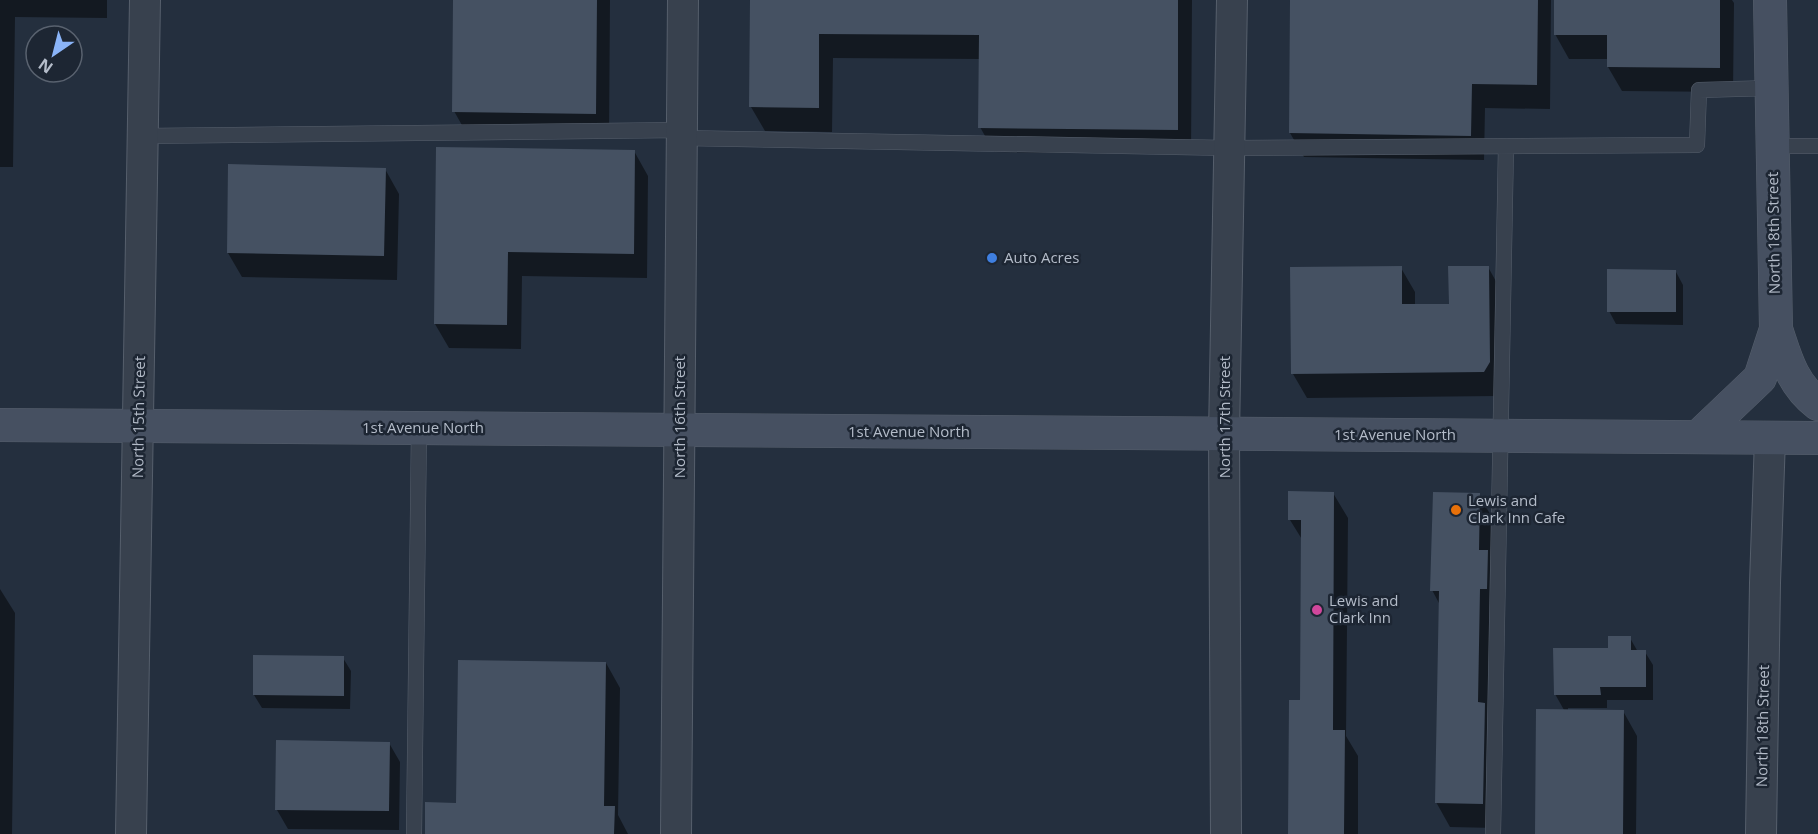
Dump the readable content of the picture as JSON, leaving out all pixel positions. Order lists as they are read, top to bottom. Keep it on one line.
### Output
{"streets":{"main road":["North 18th Street","1st Avenue North"],"street":["North 15th Street","North 16th Street","North 17th Street"]},"crossings":[["North 18th Street","1st Avenue North"],["North 15th Street","1st Avenue North"],["North 16th Street","1st Avenue North"],["North 17th Street","1st Avenue North"]],"places":["Auto Acres","Lewis and Clark Inn Cafe","Lewis and Clark Inn"],"north":"bottom left"}
